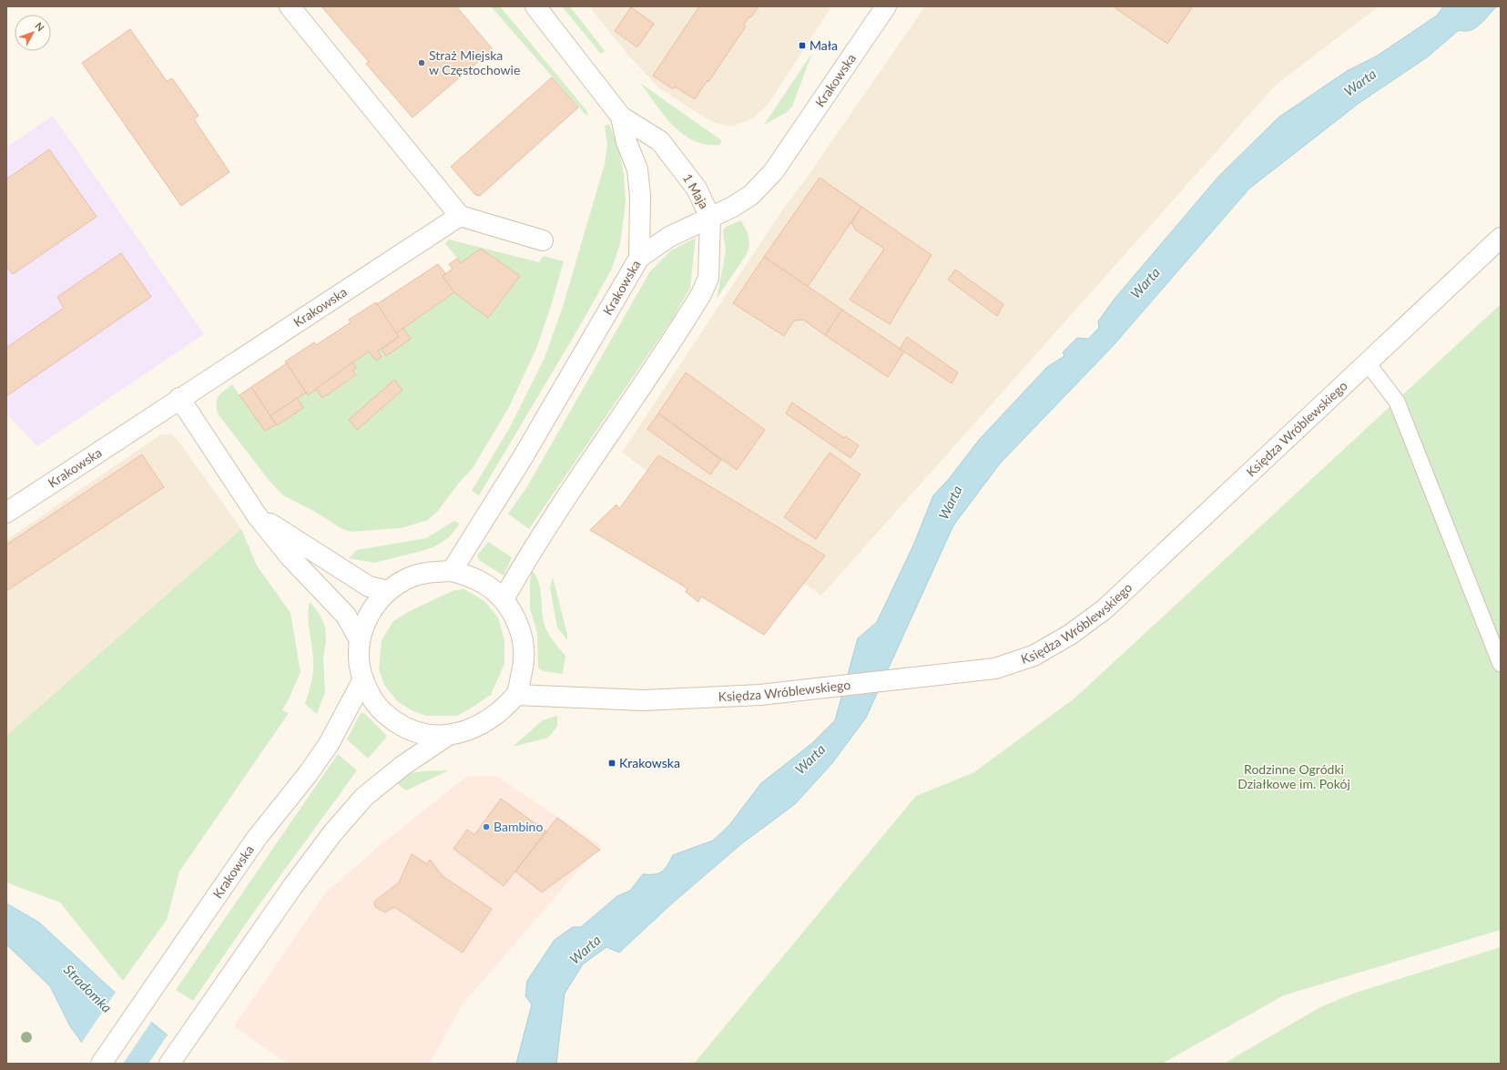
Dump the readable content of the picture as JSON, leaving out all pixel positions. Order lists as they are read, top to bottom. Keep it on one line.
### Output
{"streets":{"street":["Krakowska","1 Maja","Księdza Wróblewskiego"]},"crossings":[["Krakowska","1 Maja"]],"water":["Warta","Stradomka"],"parks":["Rodzinne Ogródki Działkowe im. Pokój"],"places":{"transit":["Mała","Krakowska"],"other":["Straż Miejska w Częstochowie","Bambino"]},"north":"top right"}
